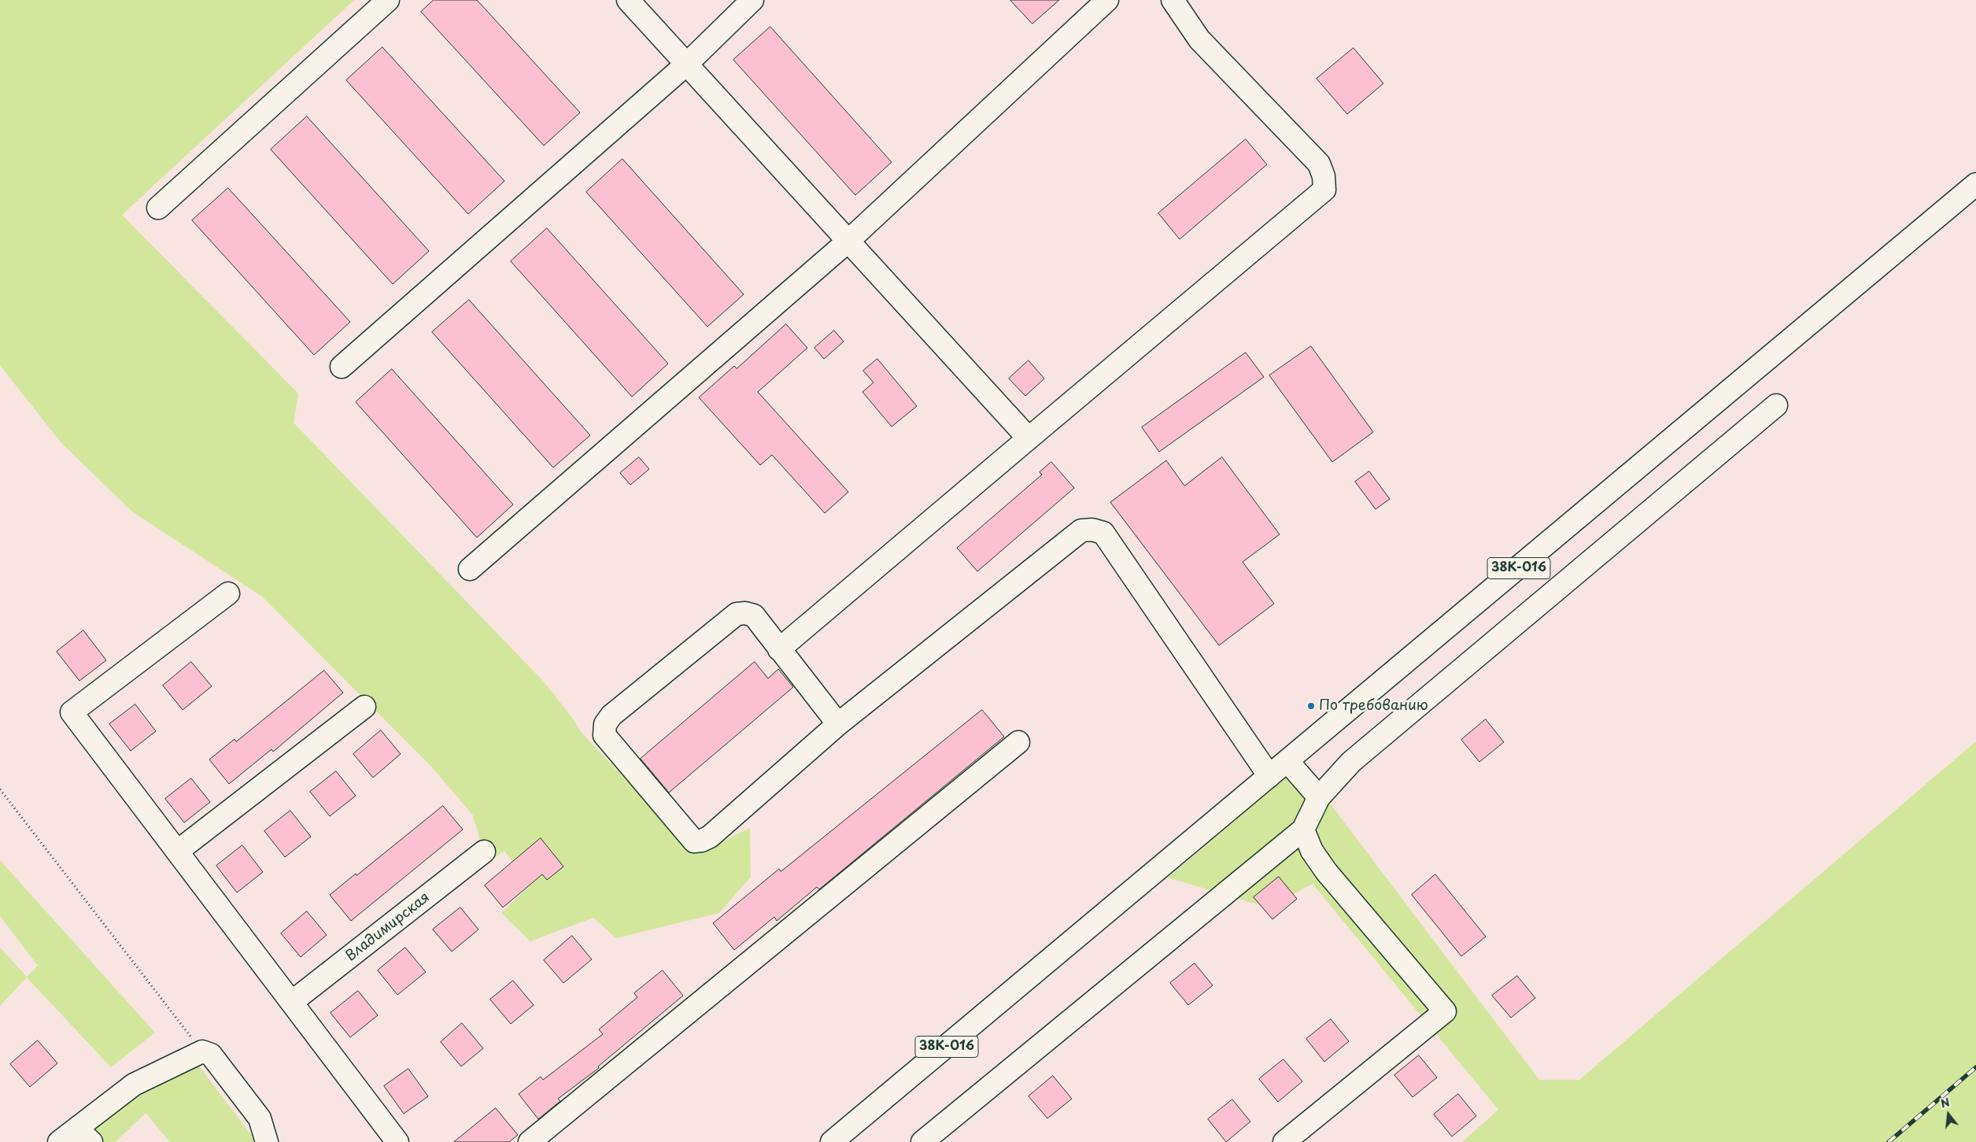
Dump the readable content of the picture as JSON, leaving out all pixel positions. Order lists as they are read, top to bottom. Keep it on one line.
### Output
{"streets":{"street":["38К-016","Владимирская"]},"places":["По требованию"],"north":"top"}
